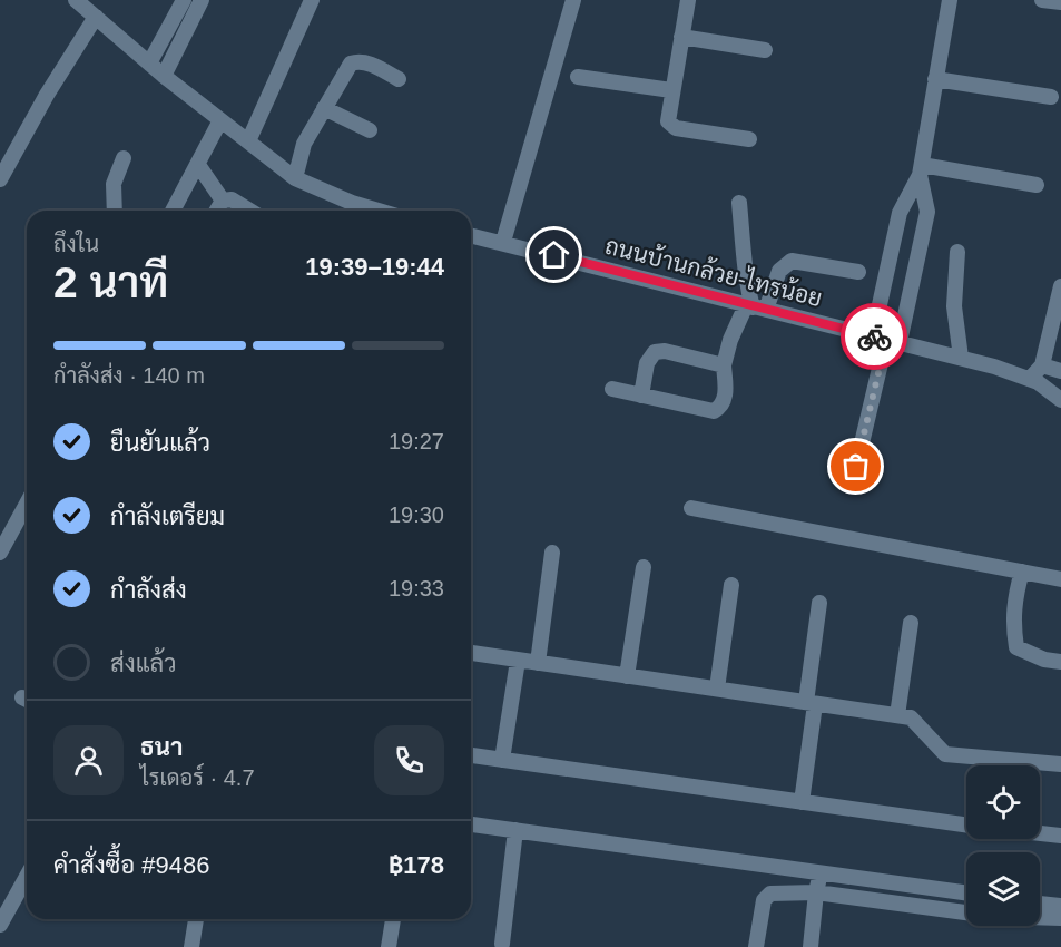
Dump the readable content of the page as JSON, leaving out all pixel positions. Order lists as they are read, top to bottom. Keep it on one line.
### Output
{"streets":{"street":["ถนนบ้านกล้วย-ไทรน้อย"]},"page":{"heading":["2 นาที","ถึงใน","19:39–19:44"],"panel":["ธนา","ไรเดอร์ · 4.7","คำสั่งซื้อ #9486","฿178"],"bar":"กำลังส่ง · 140 m","list":[["ยืนยันแล้ว","19:27"],["กำลังเตรียม","19:30"],["กำลังส่ง","19:33"],"ส่งแล้ว"]}}
